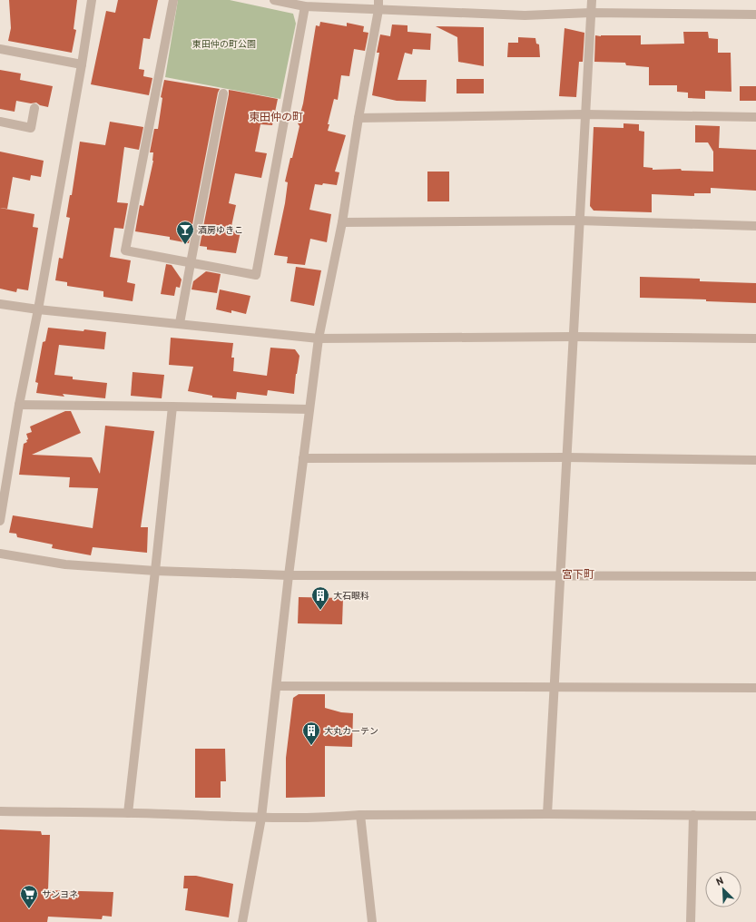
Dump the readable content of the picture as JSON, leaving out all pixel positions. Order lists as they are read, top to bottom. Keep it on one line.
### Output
{"districts":["東田仲の町","宮下町"],"parks":["東田仲の町公園"],"places":{"bar":["酒房ゆきこ"],"building":["大石眼科","大丸カーテン"],"supermarket":["サンヨネ"]},"north":"top left"}
